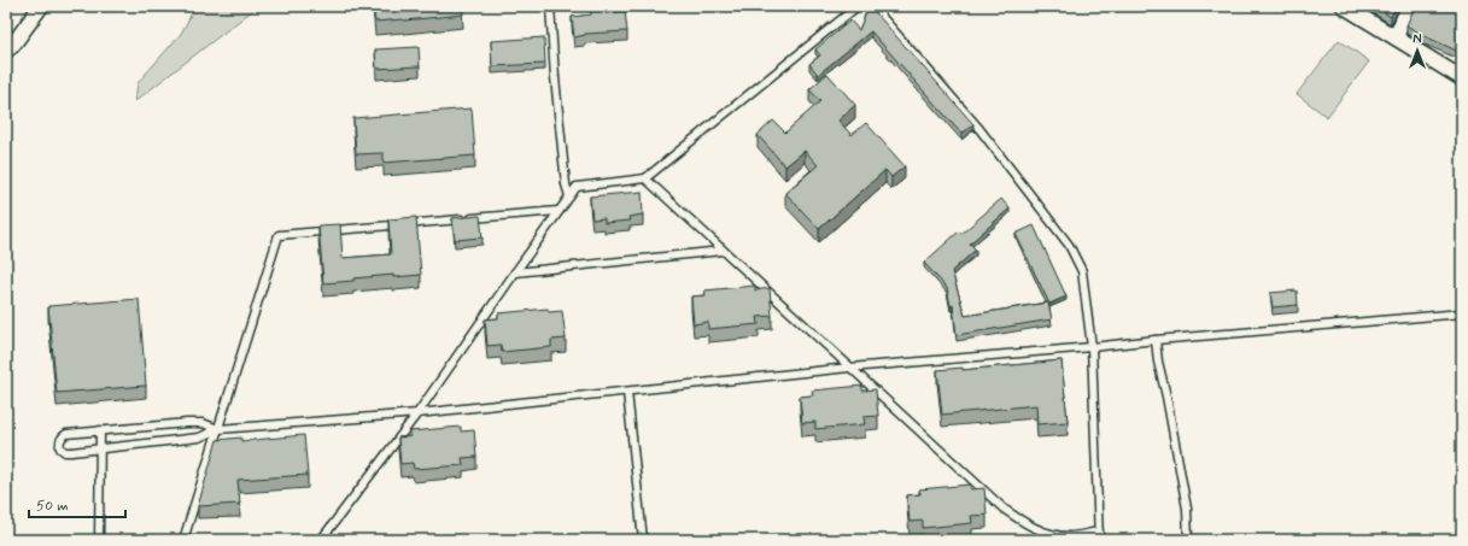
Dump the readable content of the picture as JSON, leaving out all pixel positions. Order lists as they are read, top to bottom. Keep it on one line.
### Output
{"scale_bar":"50 m","north":"top"}
